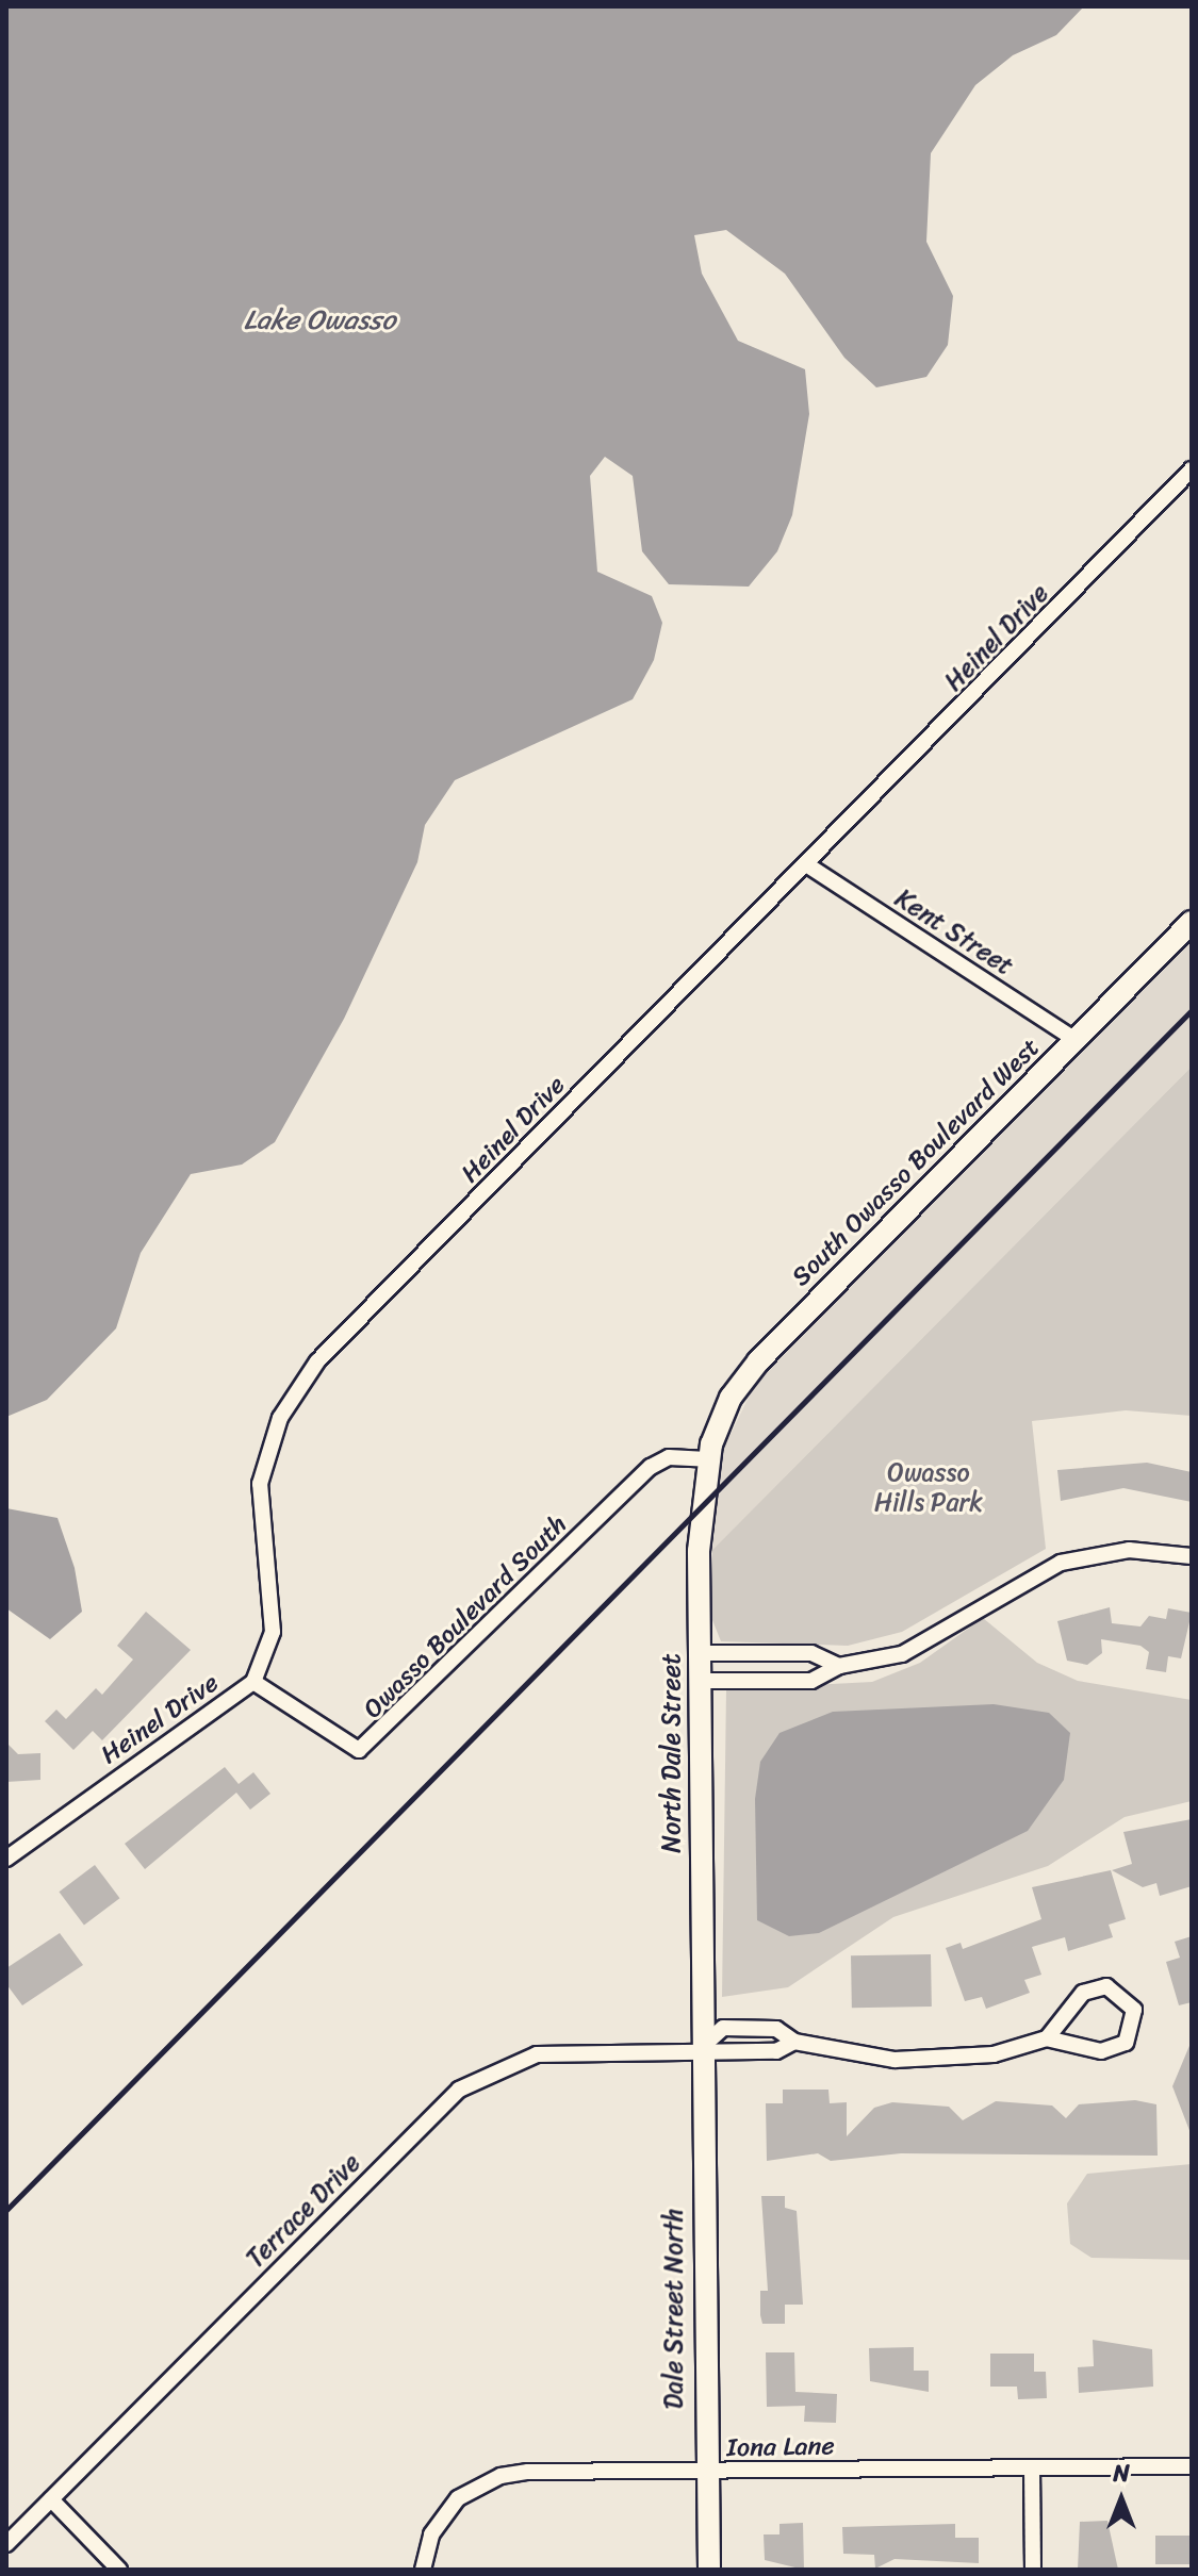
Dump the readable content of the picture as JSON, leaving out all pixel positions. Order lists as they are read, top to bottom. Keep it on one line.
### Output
{"streets":{"street":["Heinel Drive","Kent Street","South Owasso Boulevard West","Owasso Boulevard South","North Dale Street","Terrace Drive","Dale Street North","Iona Lane"]},"crossings":[["Heinel Drive","Kent Street"],["Heinel Drive","Owasso Boulevard South"],["Kent Street","South Owasso Boulevard West"],["South Owasso Boulevard West","Owasso Boulevard South"],["South Owasso Boulevard West","North Dale Street"],["Owasso Boulevard South","North Dale Street"],["North Dale Street","Terrace Drive"],["North Dale Street","Dale Street North"],["Terrace Drive","Dale Street North"],["Dale Street North","Iona Lane"]],"water":["Lake Owasso"],"parks":["Owasso Hills Park"],"north":"top"}
